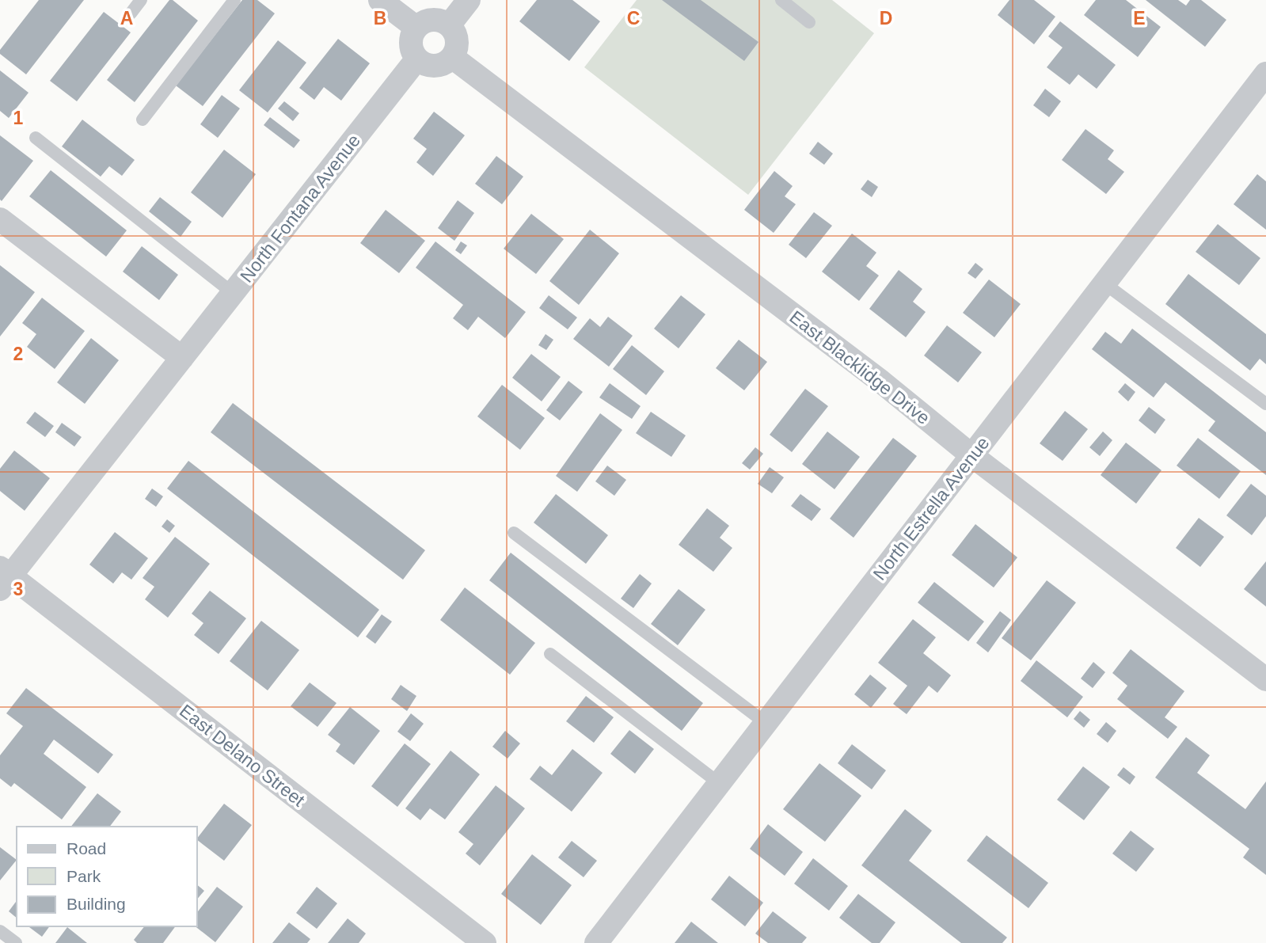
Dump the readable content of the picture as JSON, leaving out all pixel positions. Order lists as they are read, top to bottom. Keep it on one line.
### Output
{"streets":{"street":["North Fontana Avenue","East Blacklidge Drive","North Estrella Avenue","East Delano Street"]},"crossings":[["North Fontana Avenue","East Blacklidge Drive"],["North Fontana Avenue","East Delano Street"],["East Blacklidge Drive","North Estrella Avenue"]],"legend":["Road","Park","Building"],"grid":{"columns":["A","B","C","D","E"],"rows":["1","2","3"]}}
